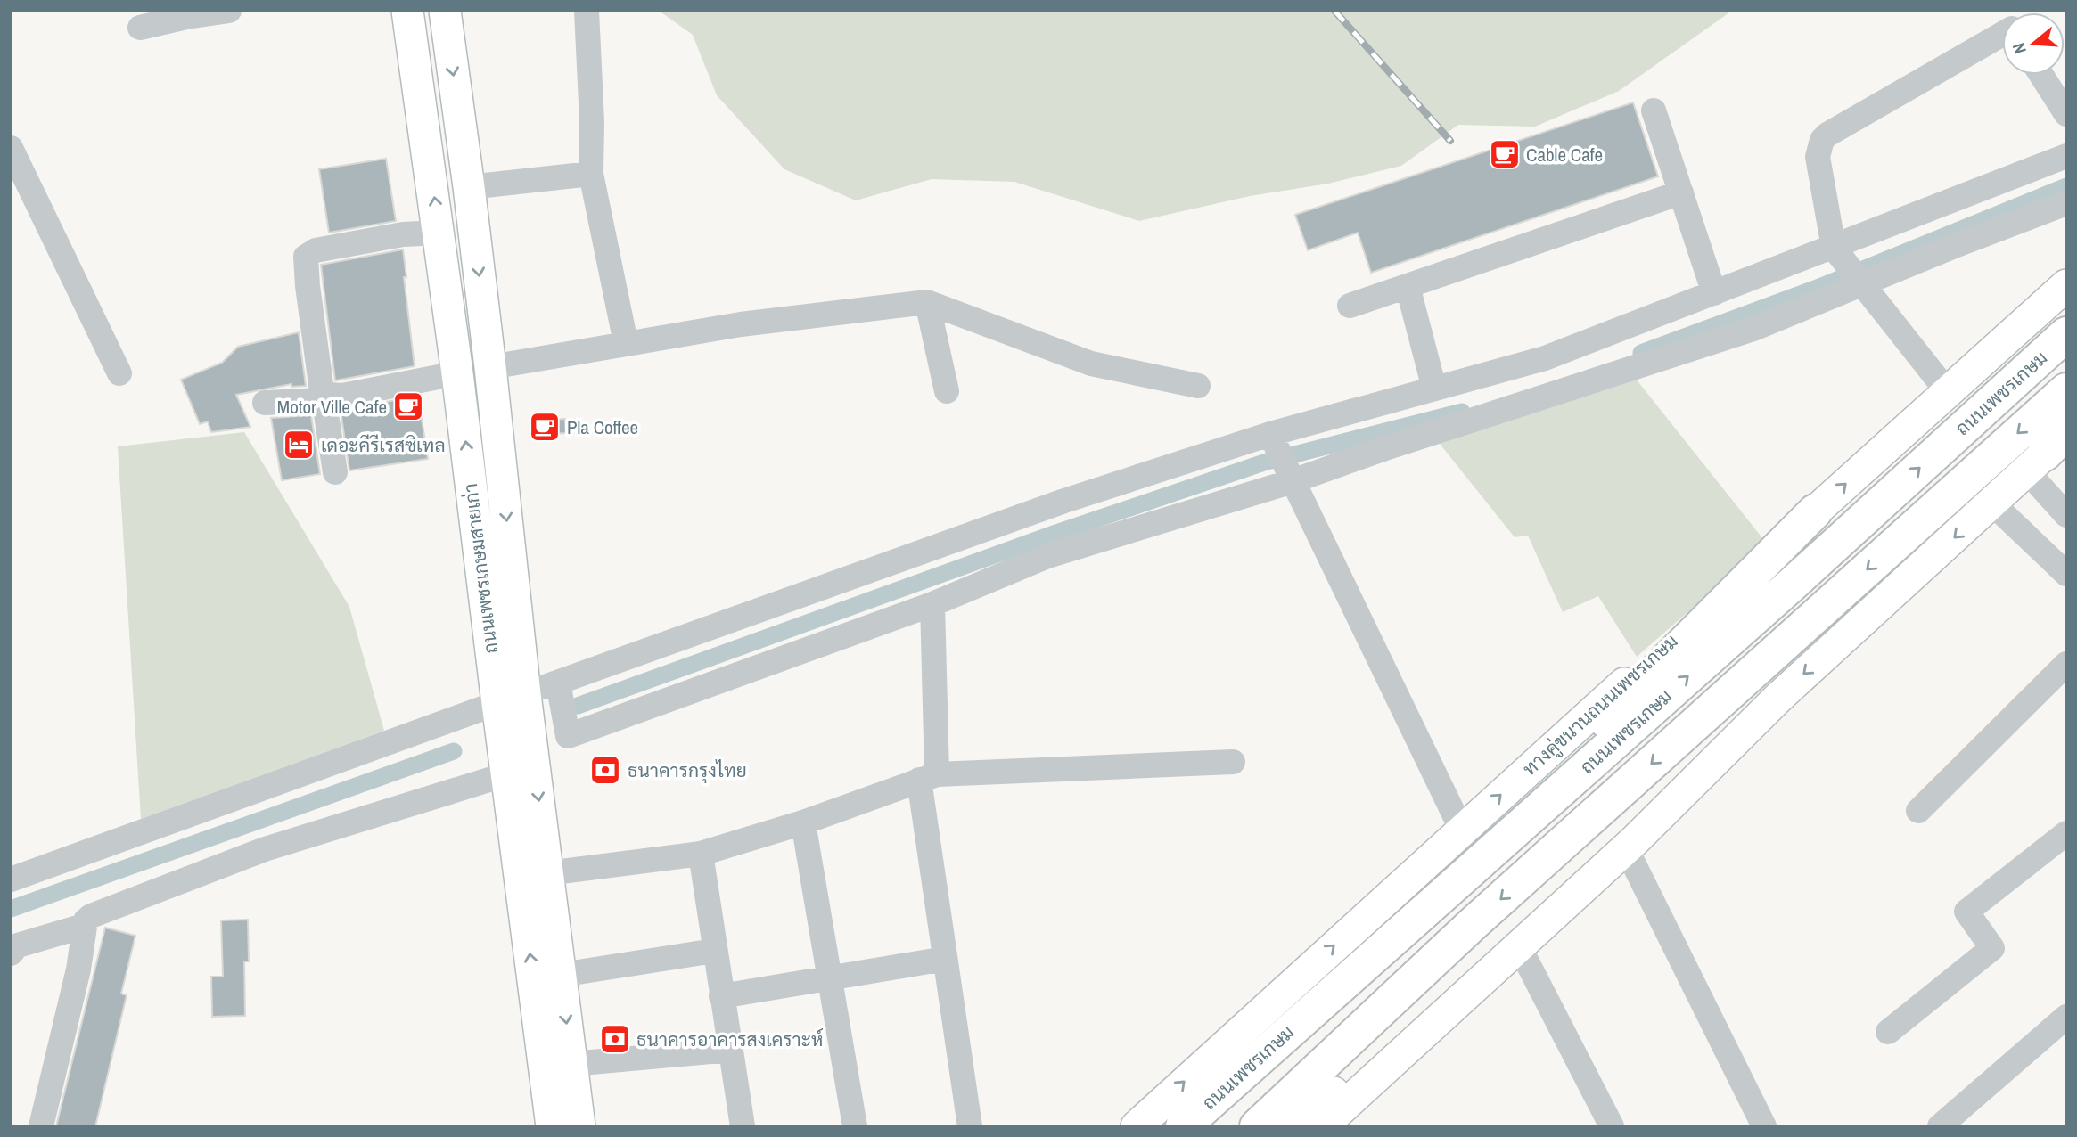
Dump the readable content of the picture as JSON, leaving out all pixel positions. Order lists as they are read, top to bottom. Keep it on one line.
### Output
{"streets":{"highway":["ถนนเพชรเกษม"],"main road":["ถนนเพชรเกษมสายเก่า","ทางคู่ขนานถนนเพชรเกษม"]},"places":{"cafe":["Cable Cafe","Motor Ville Cafe","Pla Coffee"],"hotel":["เดอะคีรีเรสซิเทล"],"bank":["ธนาคารกรุงไทย","ธนาคารอาคารสงเคราะห์"]},"north":"left"}
